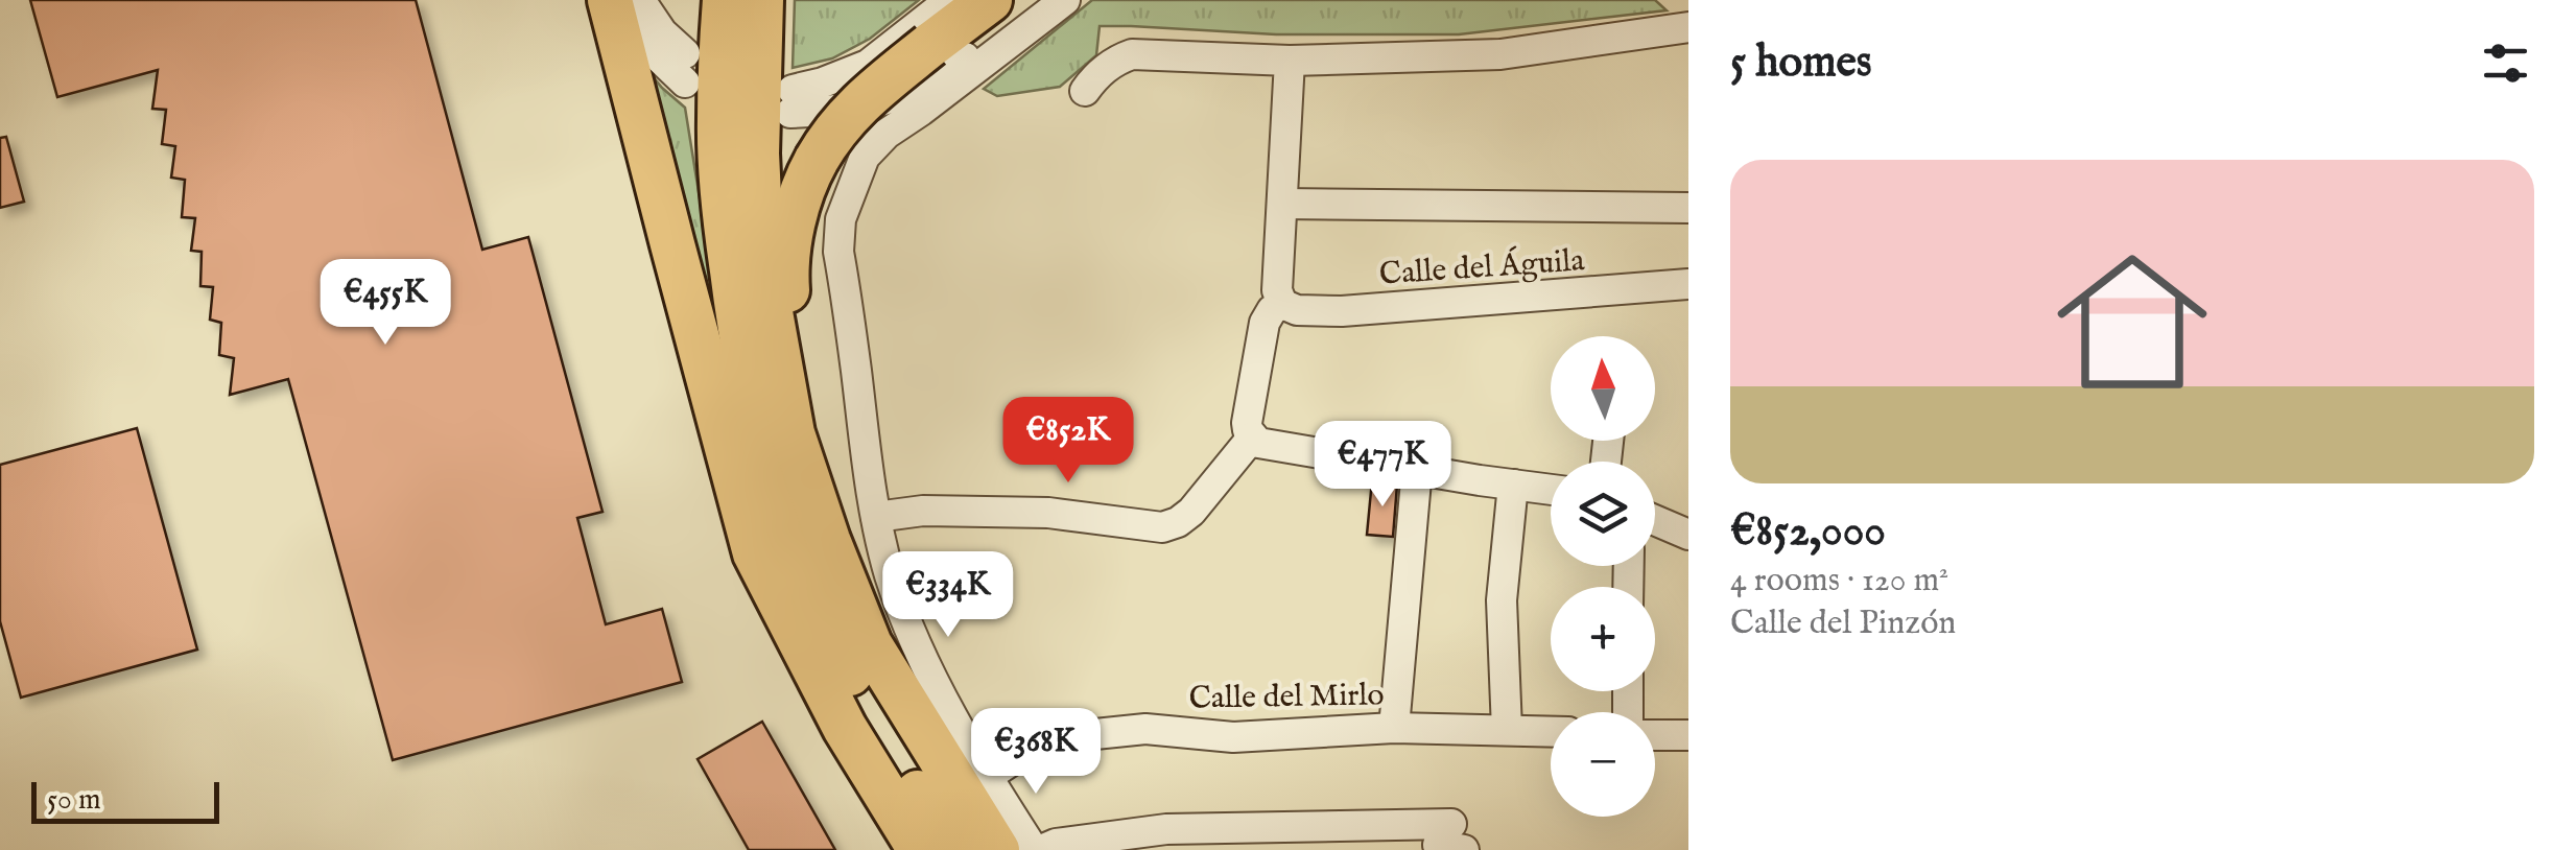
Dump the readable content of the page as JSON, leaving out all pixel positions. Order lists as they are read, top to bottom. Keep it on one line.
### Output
{"streets":{"street":["Calle del Águila","Calle del Mirlo"]},"scale_bar":"50 m","north":"top","page":{"heading":"5 homes","list":[{"name":"€852,000","note":"4 rooms · 120 m² · Calle del Pinzón"}],"price":["€455K","€852K","€477K","€334K","€368K"],"map_buttons":["+","−"],"scale":"50 m"}}
